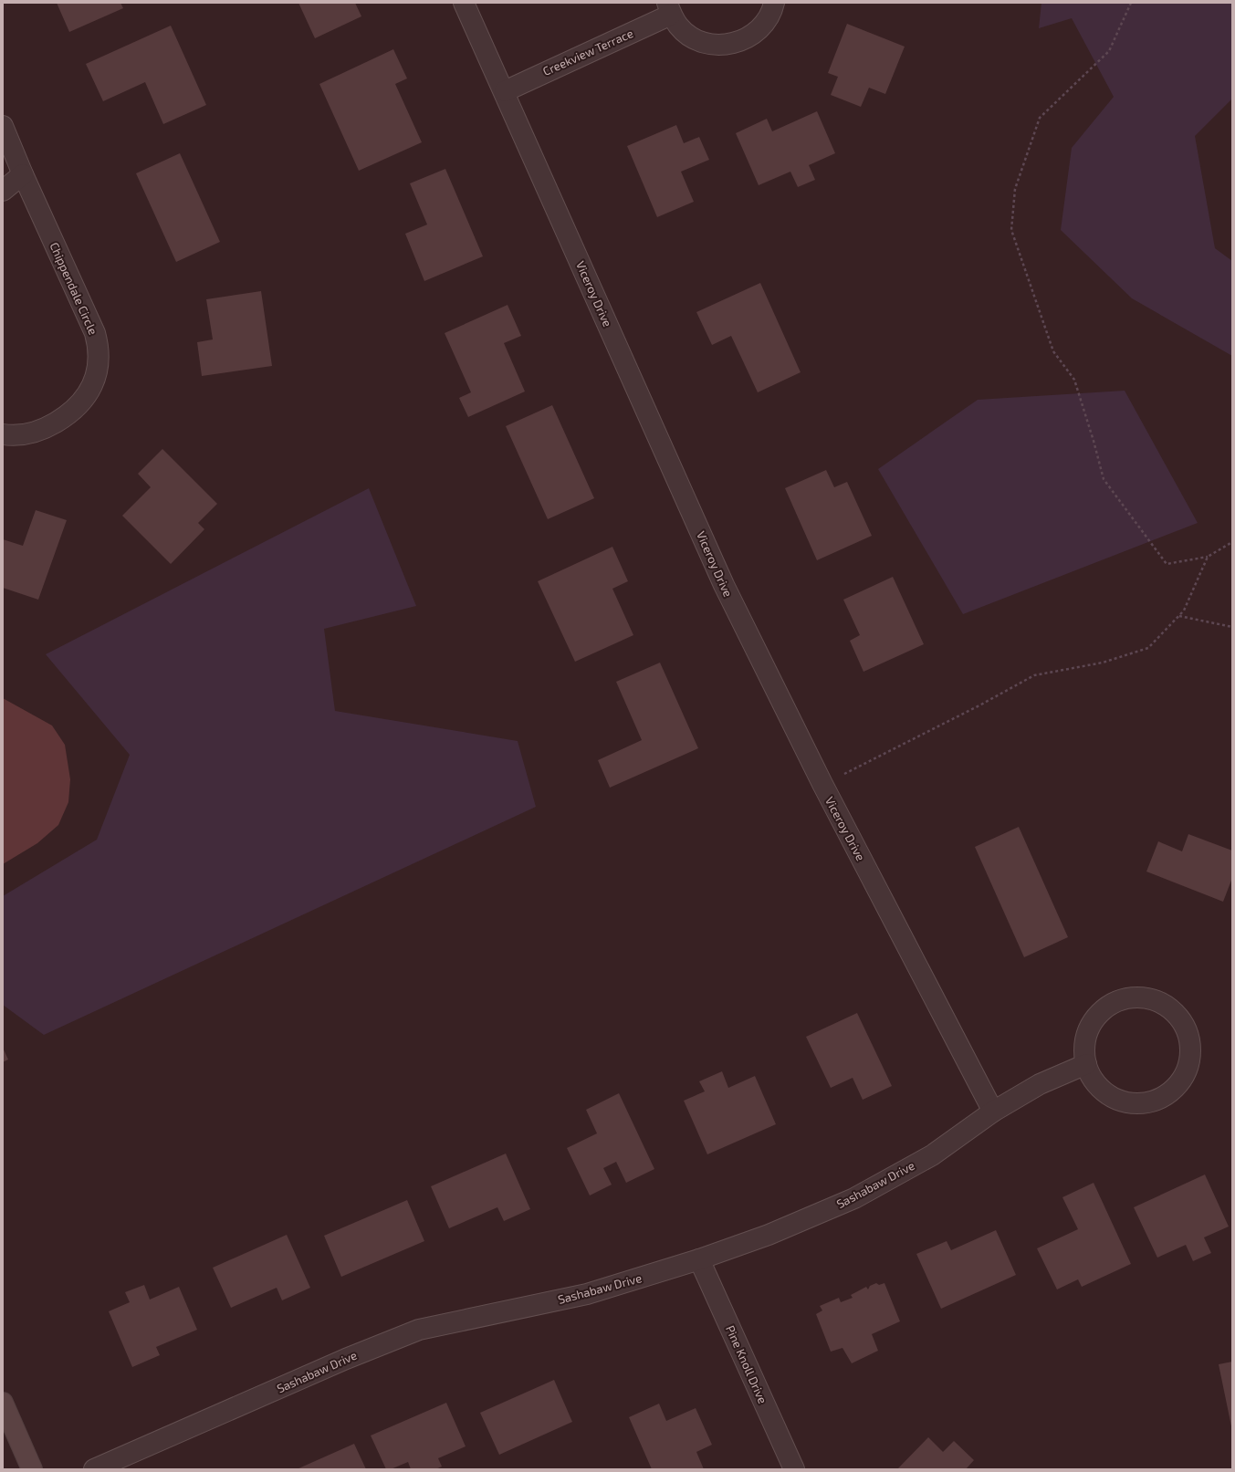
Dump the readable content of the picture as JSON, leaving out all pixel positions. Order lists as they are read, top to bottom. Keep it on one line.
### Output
{"streets":{"street":["Creekview Terrace","Chippendale Circle","Viceroy Drive","Sashabaw Drive","Pine Knoll Drive"]},"crossings":[["Creekview Terrace","Viceroy Drive"],["Viceroy Drive","Sashabaw Drive"],["Sashabaw Drive","Pine Knoll Drive"]]}
